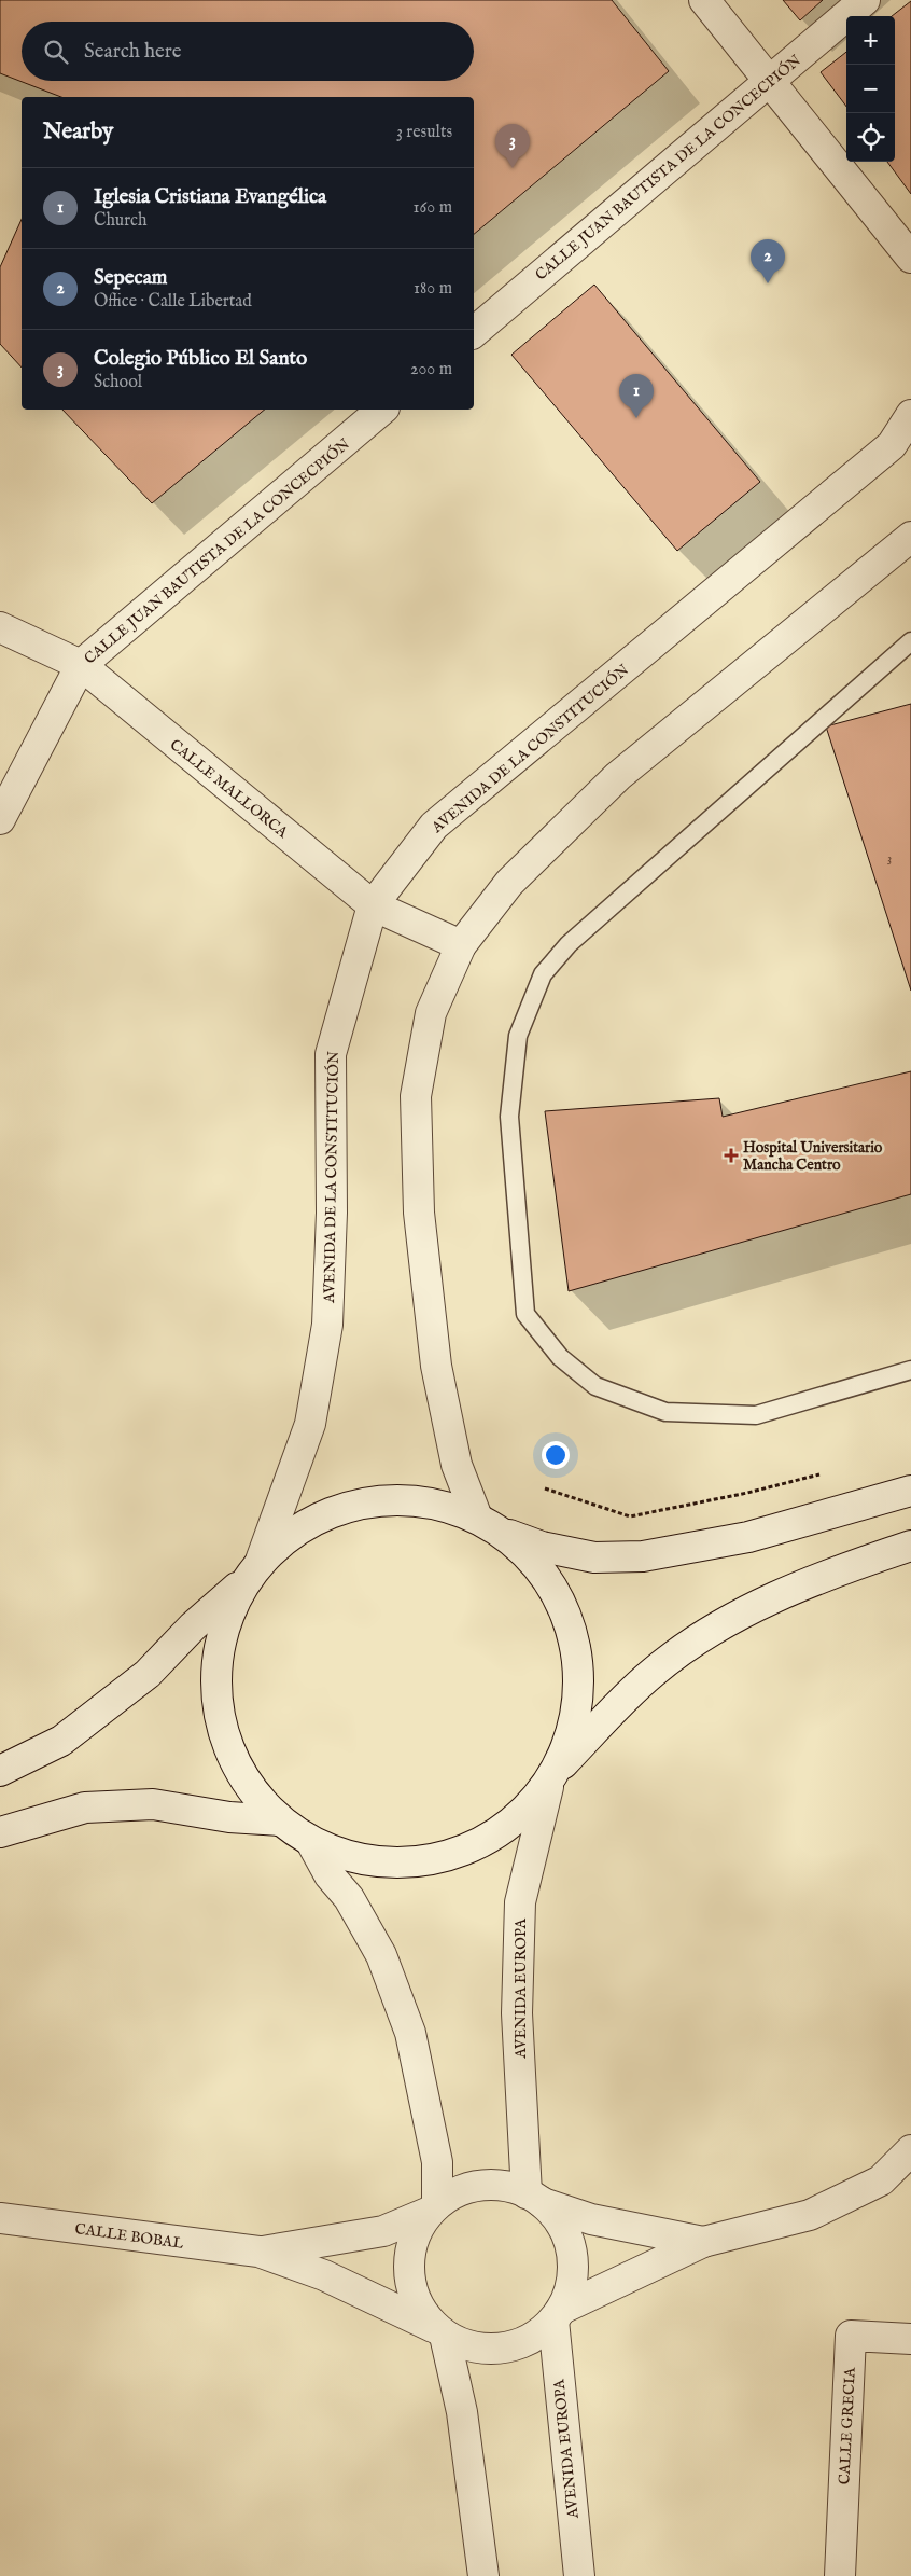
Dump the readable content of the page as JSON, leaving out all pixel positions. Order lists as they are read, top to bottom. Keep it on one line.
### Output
{"streets":{"street":["CALLE JUAN BAUTISTA DE LA CONCECPIÓN","AVENIDA DE LA CONSTITUCIÓN","CALLE MALLORCA","AVENIDA EUROPA","CALLE BOBAL","CALLE GRECIA"]},"crossings":[["CALLE JUAN BAUTISTA DE LA CONCECPIÓN","CALLE MALLORCA"],["AVENIDA DE LA CONSTITUCIÓN","CALLE MALLORCA"],["AVENIDA EUROPA","CALLE BOBAL"]],"places":{"health":["Hospital Universitario Mancha Centro"]},"house_numbers":["3"],"page":{"map_buttons":["+","−"],"search":"Search here","heading":["Nearby","3 results"],"pins":["3","2","1"],"list":[{"mark":"1","name":"Iglesia Cristiana Evangélica","note":"Church","value":"160 m"},{"mark":"2","name":"Sepecam","note":"Office · Calle Libertad","value":"180 m"},{"mark":"3","name":"Colegio Público El Santo","note":"School","value":"200 m"}]}}
